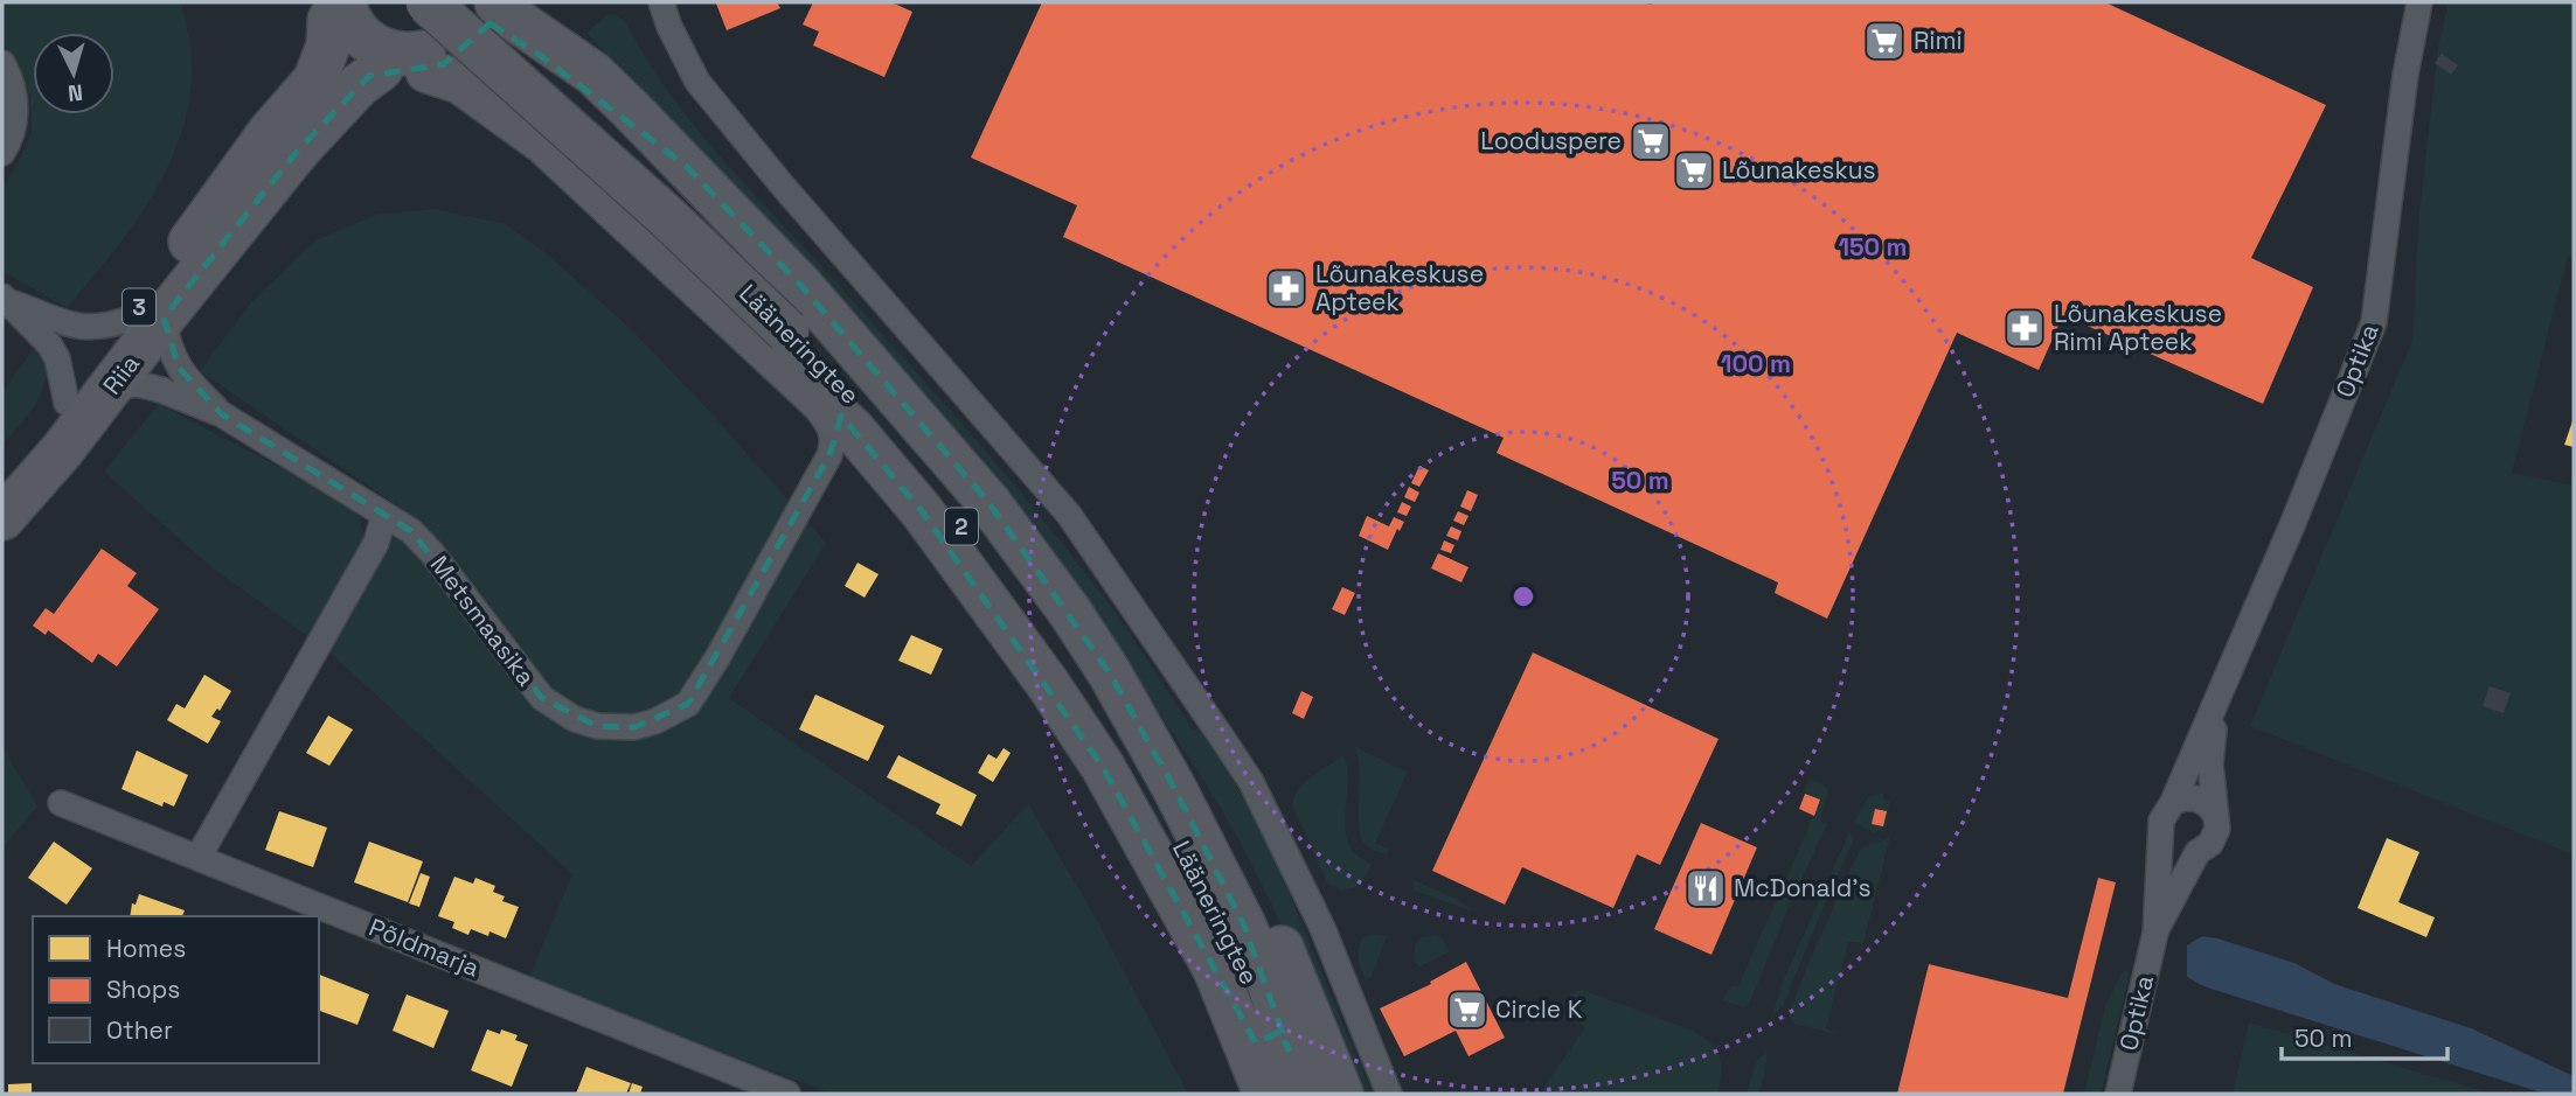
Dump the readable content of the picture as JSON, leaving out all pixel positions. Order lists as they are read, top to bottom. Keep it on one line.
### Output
{"streets":{"highway":["3","Lääneringtee","Riia","2"],"street":["Optika","Metsmaasika","Põldmarja"]},"crossings":[["Lääneringtee","Metsmaasika"],["Riia","Metsmaasika"]],"places":{"supermarket":["Rimi","Looduspere","Lõunakeskus","Circle K"],"pharmacy":["Lõunakeskuse Apteek","Lõunakeskuse Rimi Apteek"],"restaurant":["McDonald's"]},"legend":["Homes","Shops","Other"],"scale_bar":"50 m","north":"bottom","rings":["150 m","100 m","50 m"]}
